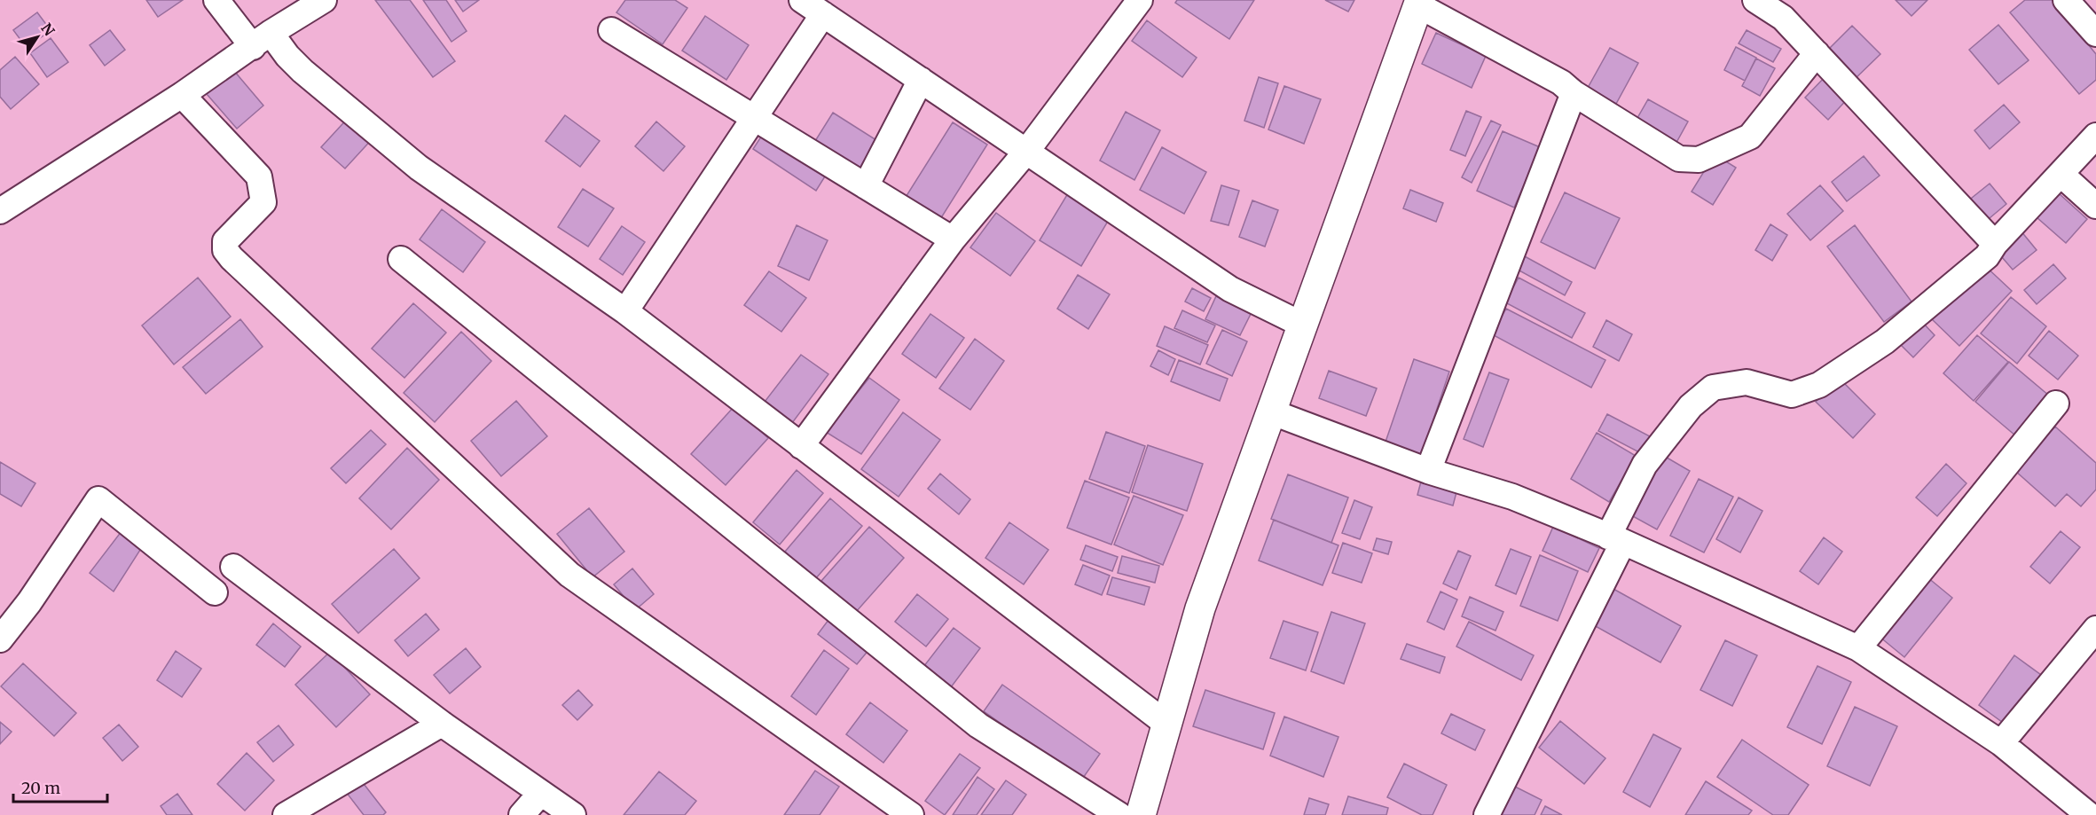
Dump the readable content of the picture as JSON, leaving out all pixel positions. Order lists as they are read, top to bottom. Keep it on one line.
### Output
{"scale_bar":"20 m","north":"top right"}
